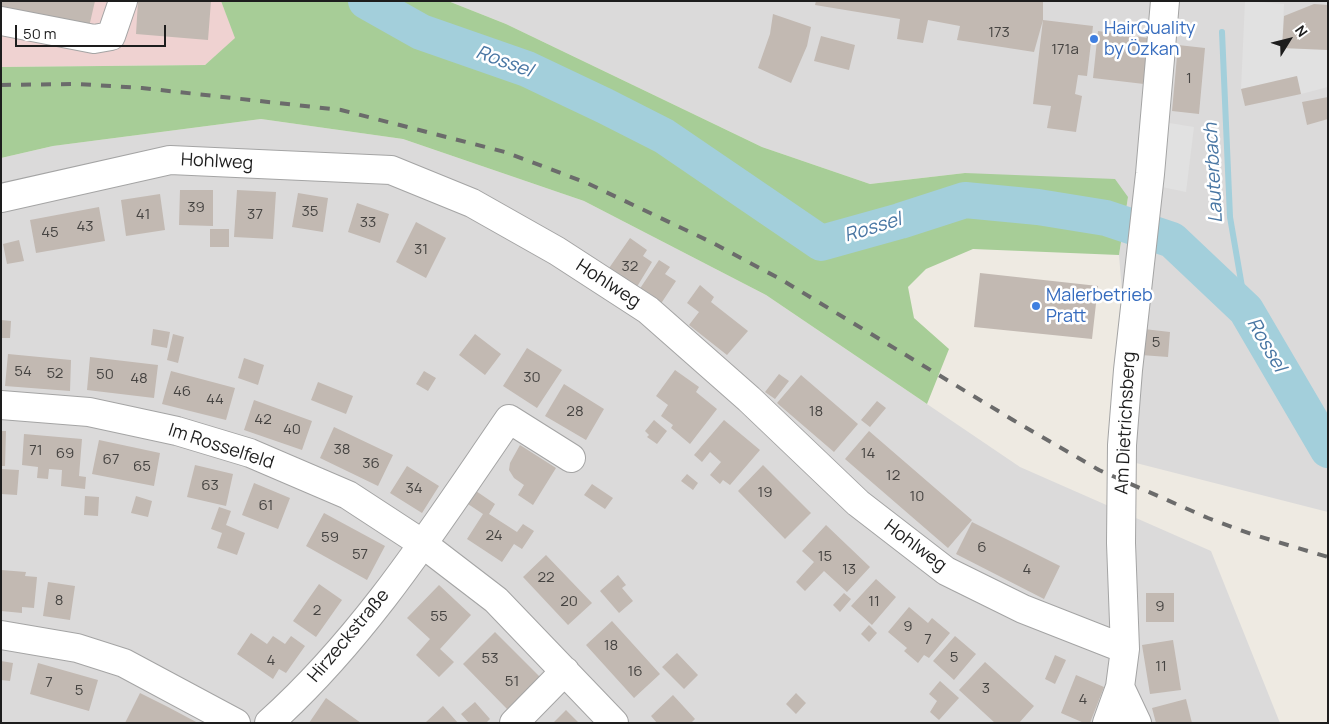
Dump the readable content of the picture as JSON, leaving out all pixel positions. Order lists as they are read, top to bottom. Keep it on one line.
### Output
{"streets":{"street":["Hohlweg","Am Dietrichsberg","Im Rosselfeld","Hirzeckstraße"]},"crossings":[["Hohlweg","Am Dietrichsberg"],["Im Rosselfeld","Hirzeckstraße"]],"water":["Rossel","Lauterbach"],"places":["HairQuality by Özkan","Malerbetrieb Pratt"],"house_numbers":["173","171a","1","39","35","41","37","33","43","45","31","32","5","54","52","50","30","48","46","44","28","18","42","40","38","71","69","14","67","36","65","12","63","34","19","10","61","24","59","6","57","15","13","4","22","8","20","11","9","2","55","9","7","18","5","53","4","11","16","51","7","3","5","4"],"scale_bar":"50 m","north":"top right"}
